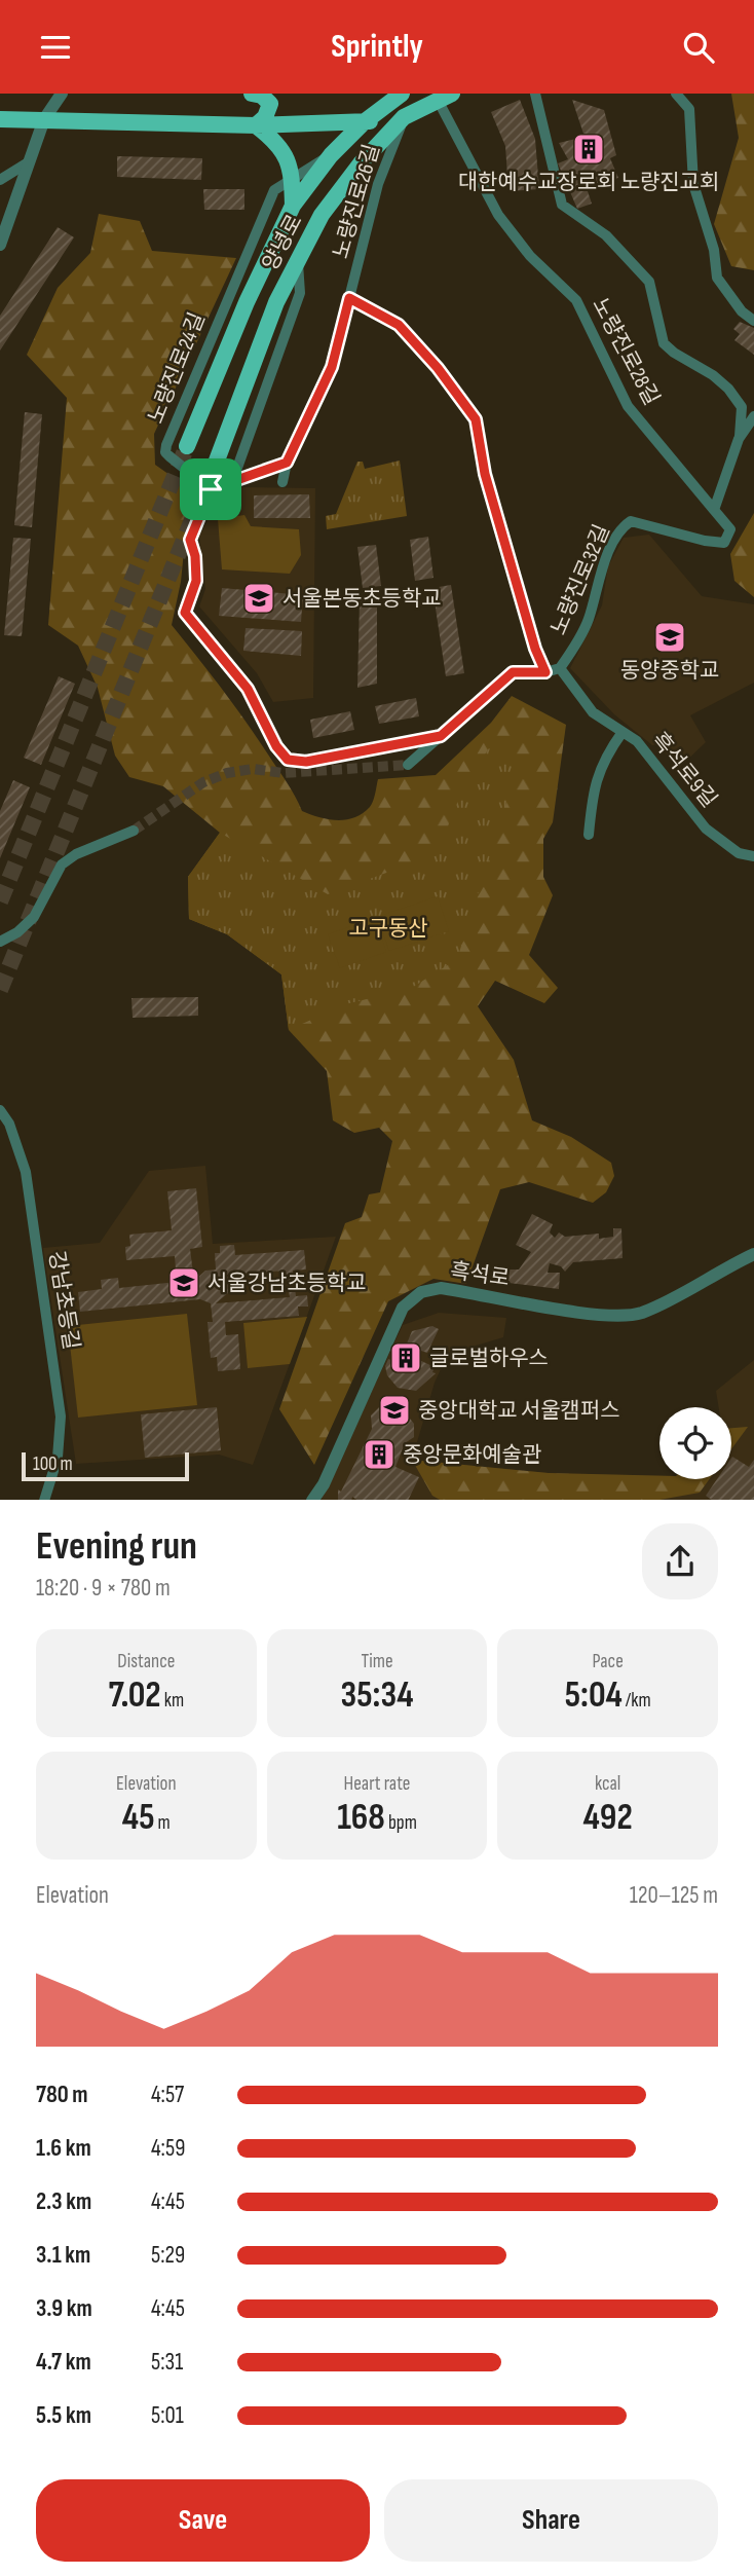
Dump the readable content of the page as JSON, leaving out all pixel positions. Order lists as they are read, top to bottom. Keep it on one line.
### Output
{"streets":{"main road":["양녕로"],"street":["노량진로26길","노량진로28길","노량진로24길","노량진로32길","흑석로9길","흑석로","강남초등길"]},"crossings":[["노량진로26길","양녕로"],["양녕로","노량진로28길"],["양녕로","노량진로24길"],["노량진로28길","노량진로32길"],["노량진로32길","흑석로9길"]],"parks":["고구동산"],"places":{"building":["대한예수교장로회 노량진교회","글로벌하우스","중앙문화예술관"],"school or university":["서울본동초등학교","동양중학교","서울강남초등학교","중앙대학교 서울캠퍼스"]},"scale_bar":"100 m","page":{"header":"Sprintly","scale":"100 m","heading":["Evening run","18:20 · 9 × 780 m"],"stats":[["Distance","7.02 km"],["Time","35:34"],["Pace","5:04 /km"],["Elevation","45 m"],["Heart rate","168 bpm"],["kcal","492"]],"chart":["Elevation","120–125 m"],"list":[{"name":"780 m","note":"4:57"},{"name":"1.6 km","note":"4:59"},{"name":"2.3 km","note":"4:45"},{"name":"3.1 km","note":"5:29"},{"name":"3.9 km","note":"4:45"},{"name":"4.7 km","note":"5:31"},{"name":"5.5 km","note":"5:01"}],"buttons":["Save","Share"]}}
